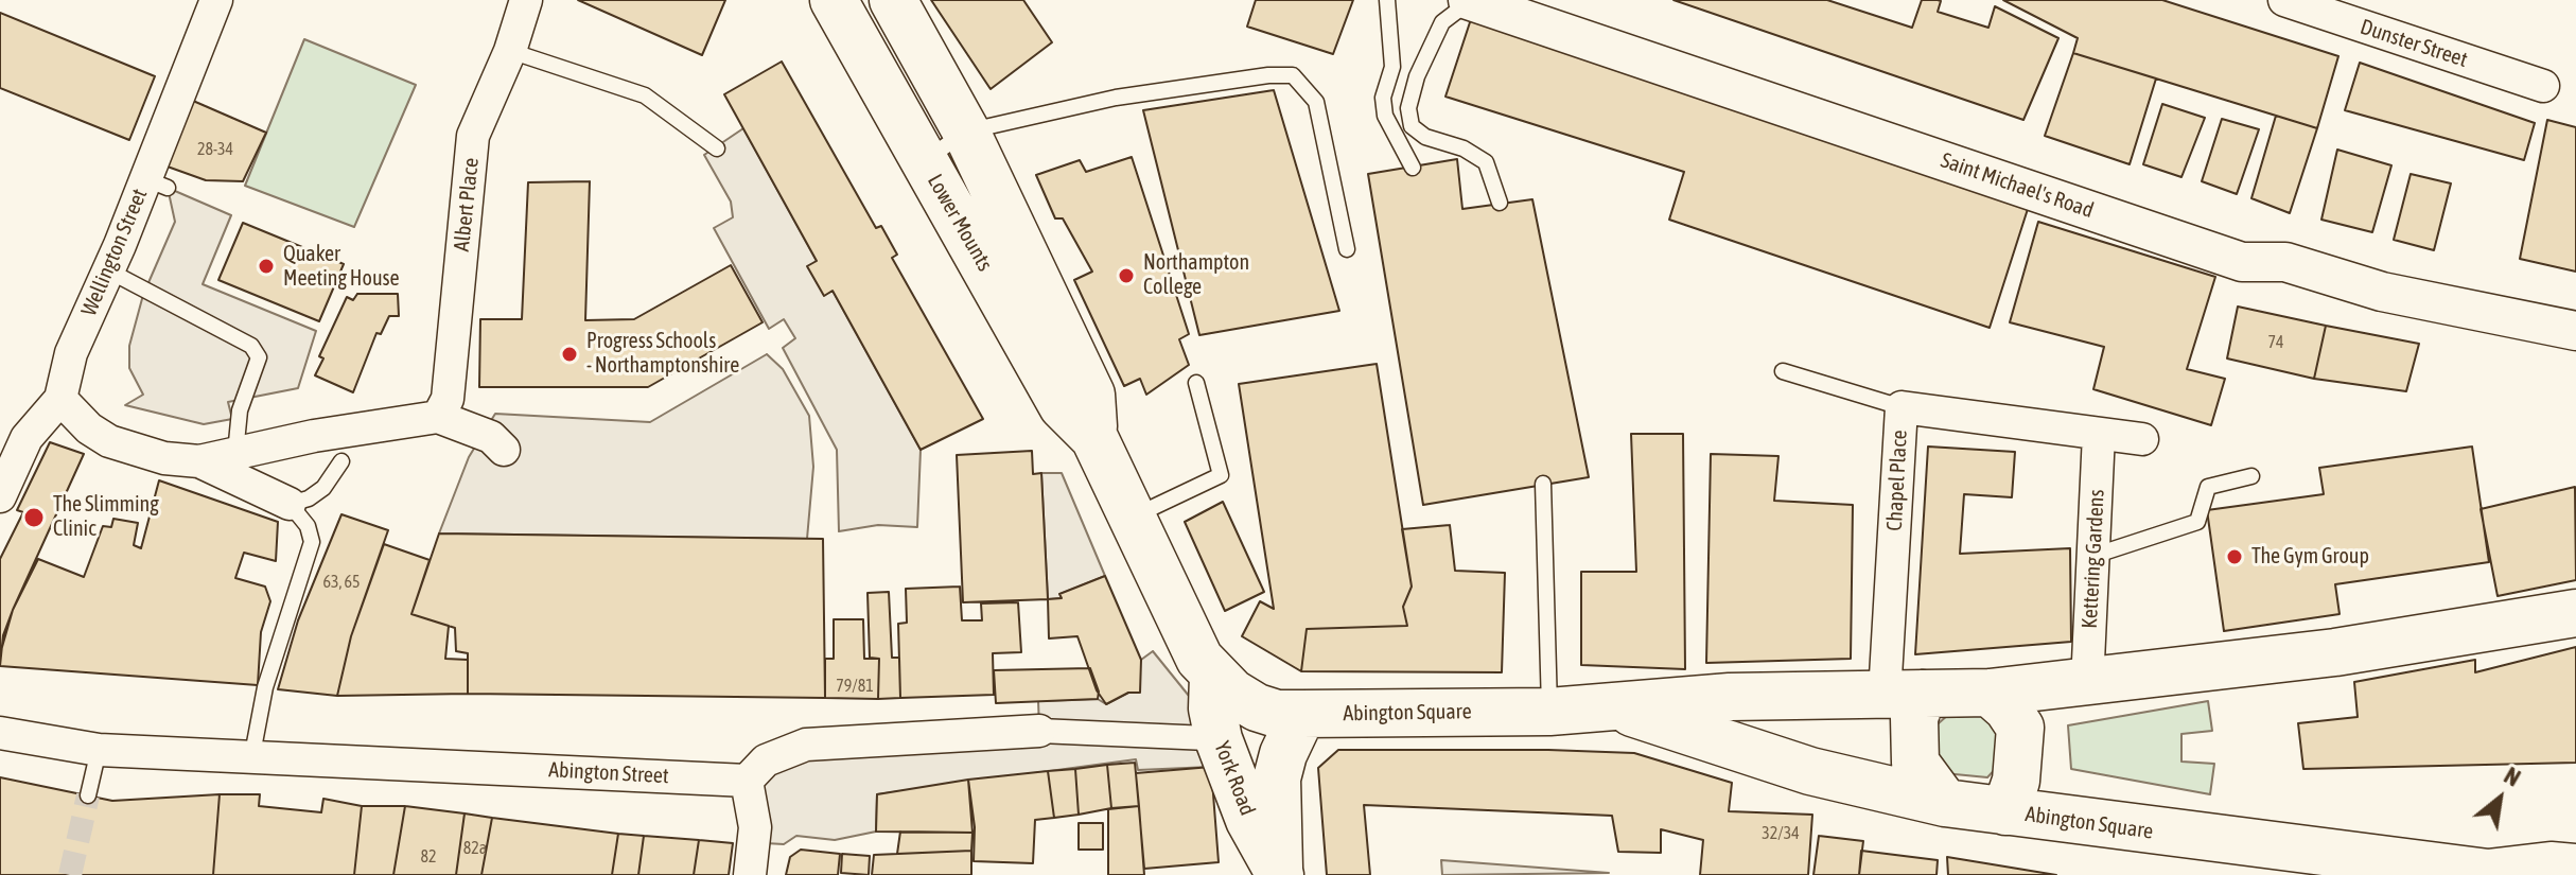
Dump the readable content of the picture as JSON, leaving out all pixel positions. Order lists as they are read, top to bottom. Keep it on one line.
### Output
{"streets":{"main road":["Lower Mounts","Abington Square","York Road"],"street":["Dunster Street","Saint Michael's Road","Albert Place","Wellington Street","Chapel Place","Kettering Gardens","Abington Street"]},"crossings":[["Lower Mounts","Abington Square"],["Lower Mounts","York Road"],["Chapel Place","Kettering Gardens"],["Chapel Place","Abington Square"],["Kettering Gardens","Abington Square"],["Abington Square","York Road"]],"places":["Quaker Meeting House","Northampton College","Progress Schools - Northamptonshire","The Slimming Clinic","The Gym Group"],"house_numbers":["28-34","74","63, 65","79/81","32/34","82a","82"],"north":"top right"}
